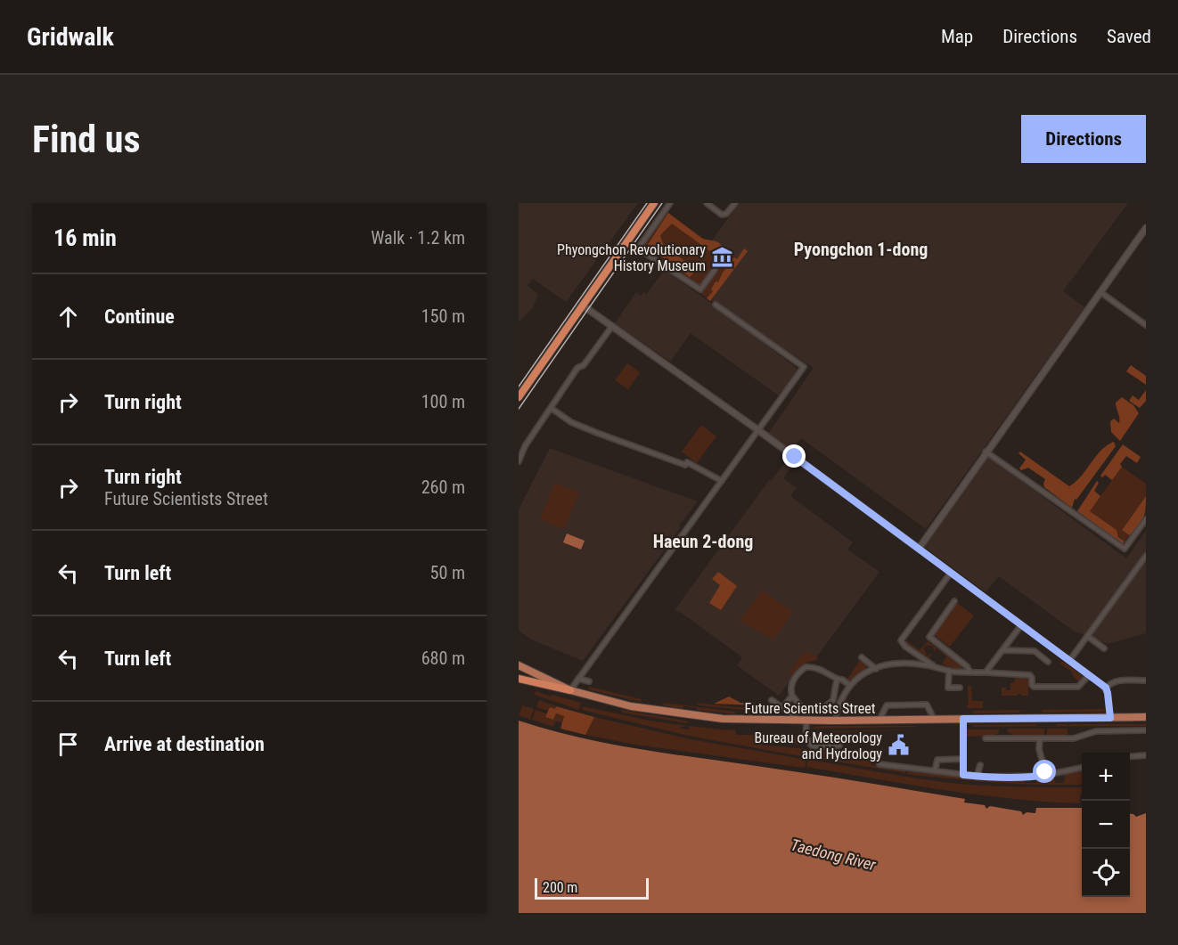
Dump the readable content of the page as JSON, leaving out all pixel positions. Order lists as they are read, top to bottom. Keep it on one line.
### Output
{"streets":{"main road":["Future Scientists Street"]},"districts":["Pyongchon 1-dong","Haeun 2-dong"],"water":["Taedong River"],"places":{"museum":["Phyongchon Revolutionary History Museum"],"public building":["Bureau of Meteorology and Hydrology"]},"scale_bar":"200 m","page":{"header":"Gridwalk","nav":["Map","Directions","Saved"],"buttons":"Directions","title":"Find us","heading":["16 min","Walk · 1.2 km"],"list":[["Continue","150 m"],["Turn right","100 m"],["Turn right","Future Scientists Street","260 m"],["Turn left","50 m"],["Turn left","680 m"],"Arrive at destination"],"map_buttons":["+","−"],"scale":"200 m"}}
